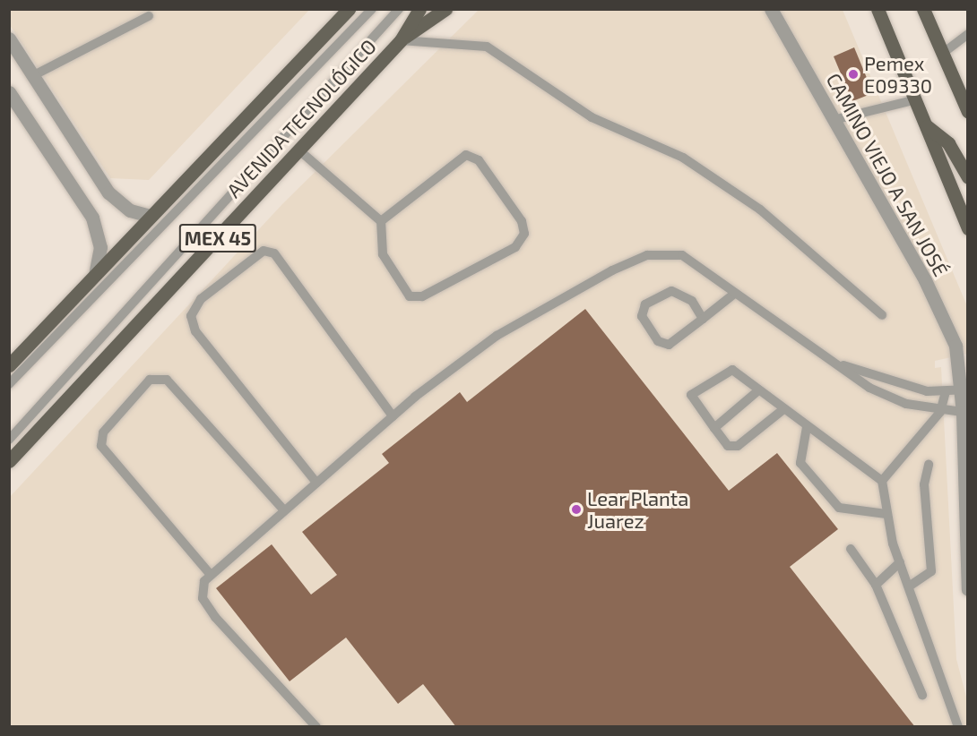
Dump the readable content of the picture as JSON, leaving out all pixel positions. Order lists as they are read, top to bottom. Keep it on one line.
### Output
{"streets":{"main road":["AVENIDA TECNOLÓGICO","MEX 45"],"street":["CAMINO VIEJO A SAN JOSÉ"]},"places":["Pemex E09330","Lear Planta Juarez"]}
